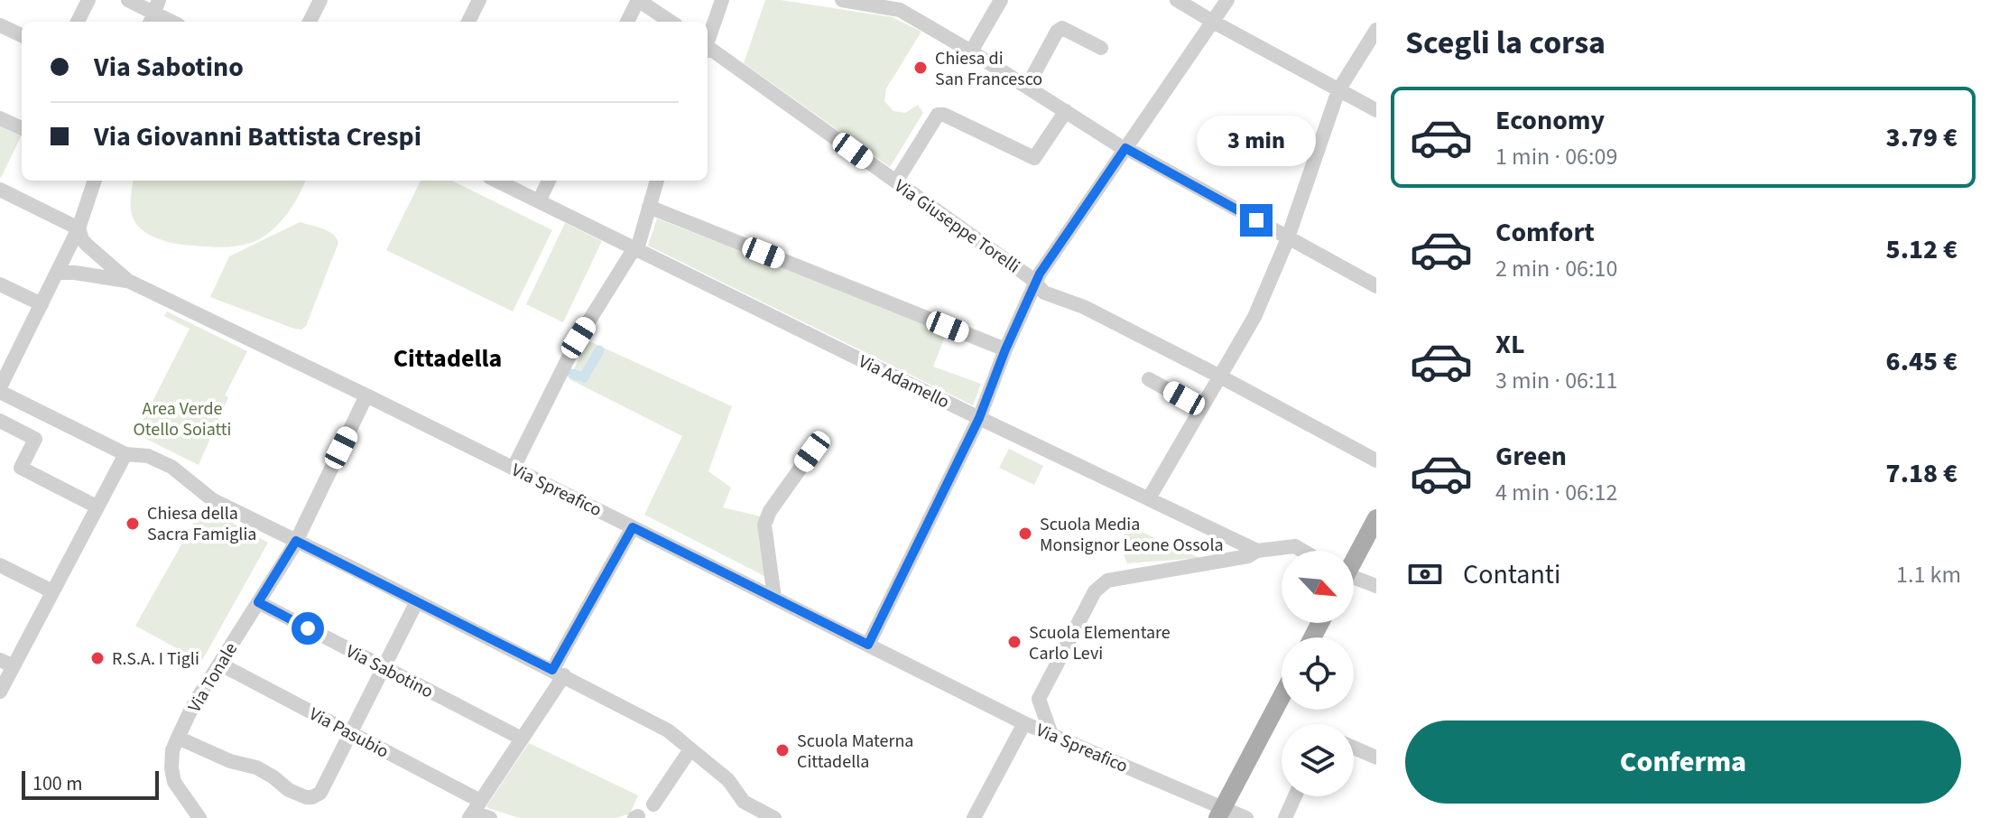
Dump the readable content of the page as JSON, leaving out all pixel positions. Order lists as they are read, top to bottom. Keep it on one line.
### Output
{"streets":{"street":["Via Giuseppe Torelli","Via Adamello","Via Spreafico","Via Sabotino","Via Tonale","Via Pasubio"]},"crossings":[["Via Spreafico","Via Tonale"],["Via Sabotino","Via Tonale"],["Via Tonale","Via Pasubio"]],"districts":["Cittadella"],"parks":["Area Verde Otello Soiatti"],"places":["Chiesa di San Francesco","Chiesa della Sacra Famiglia","Scuola Media Monsignor Leone Ossola","Scuola Elementare Carlo Levi","R.S.A. I Tigli","Scuola Materna Cittadella"],"scale_bar":"100 m","north":"bottom right","page":{"heading":"Scegli la corsa","banner":["Via Sabotino","Via Giovanni Battista Crespi"],"list":[{"name":"Economy","note":"1 min · 06:09","value":"3.79 €"},{"name":"Comfort","note":"2 min · 06:10","value":"5.12 €"},{"name":"XL","note":"3 min · 06:11","value":"6.45 €"},{"name":"Green","note":"4 min · 06:12","value":"7.18 €"}],"bubble":"3 min","pay":["Contanti","1.1 km"],"buttons":"Conferma","scale":"100 m"}}
